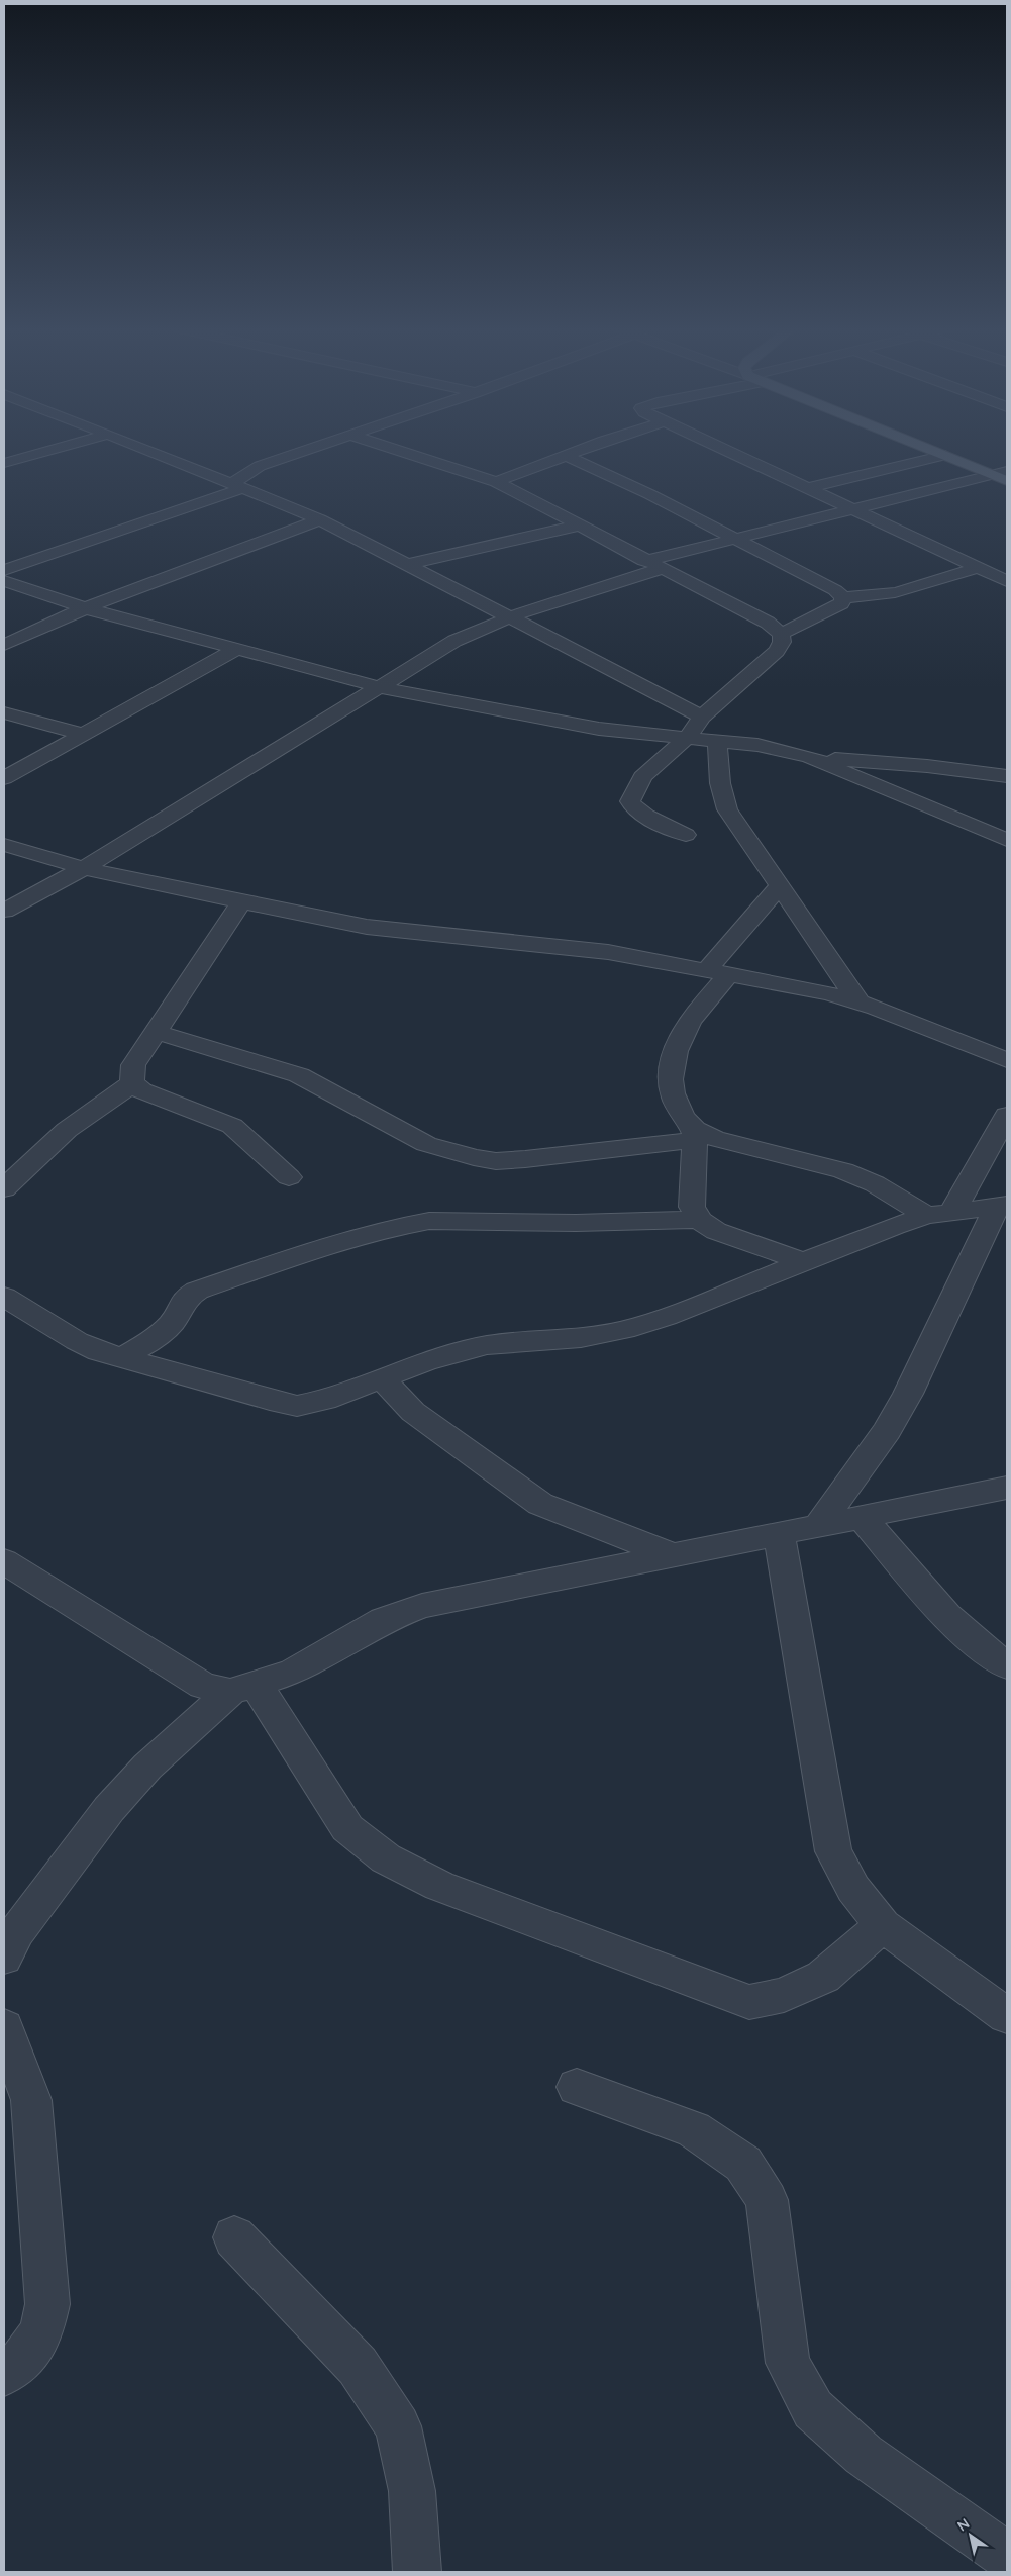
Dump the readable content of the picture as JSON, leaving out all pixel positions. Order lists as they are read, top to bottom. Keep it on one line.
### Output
{"north":"top left"}
